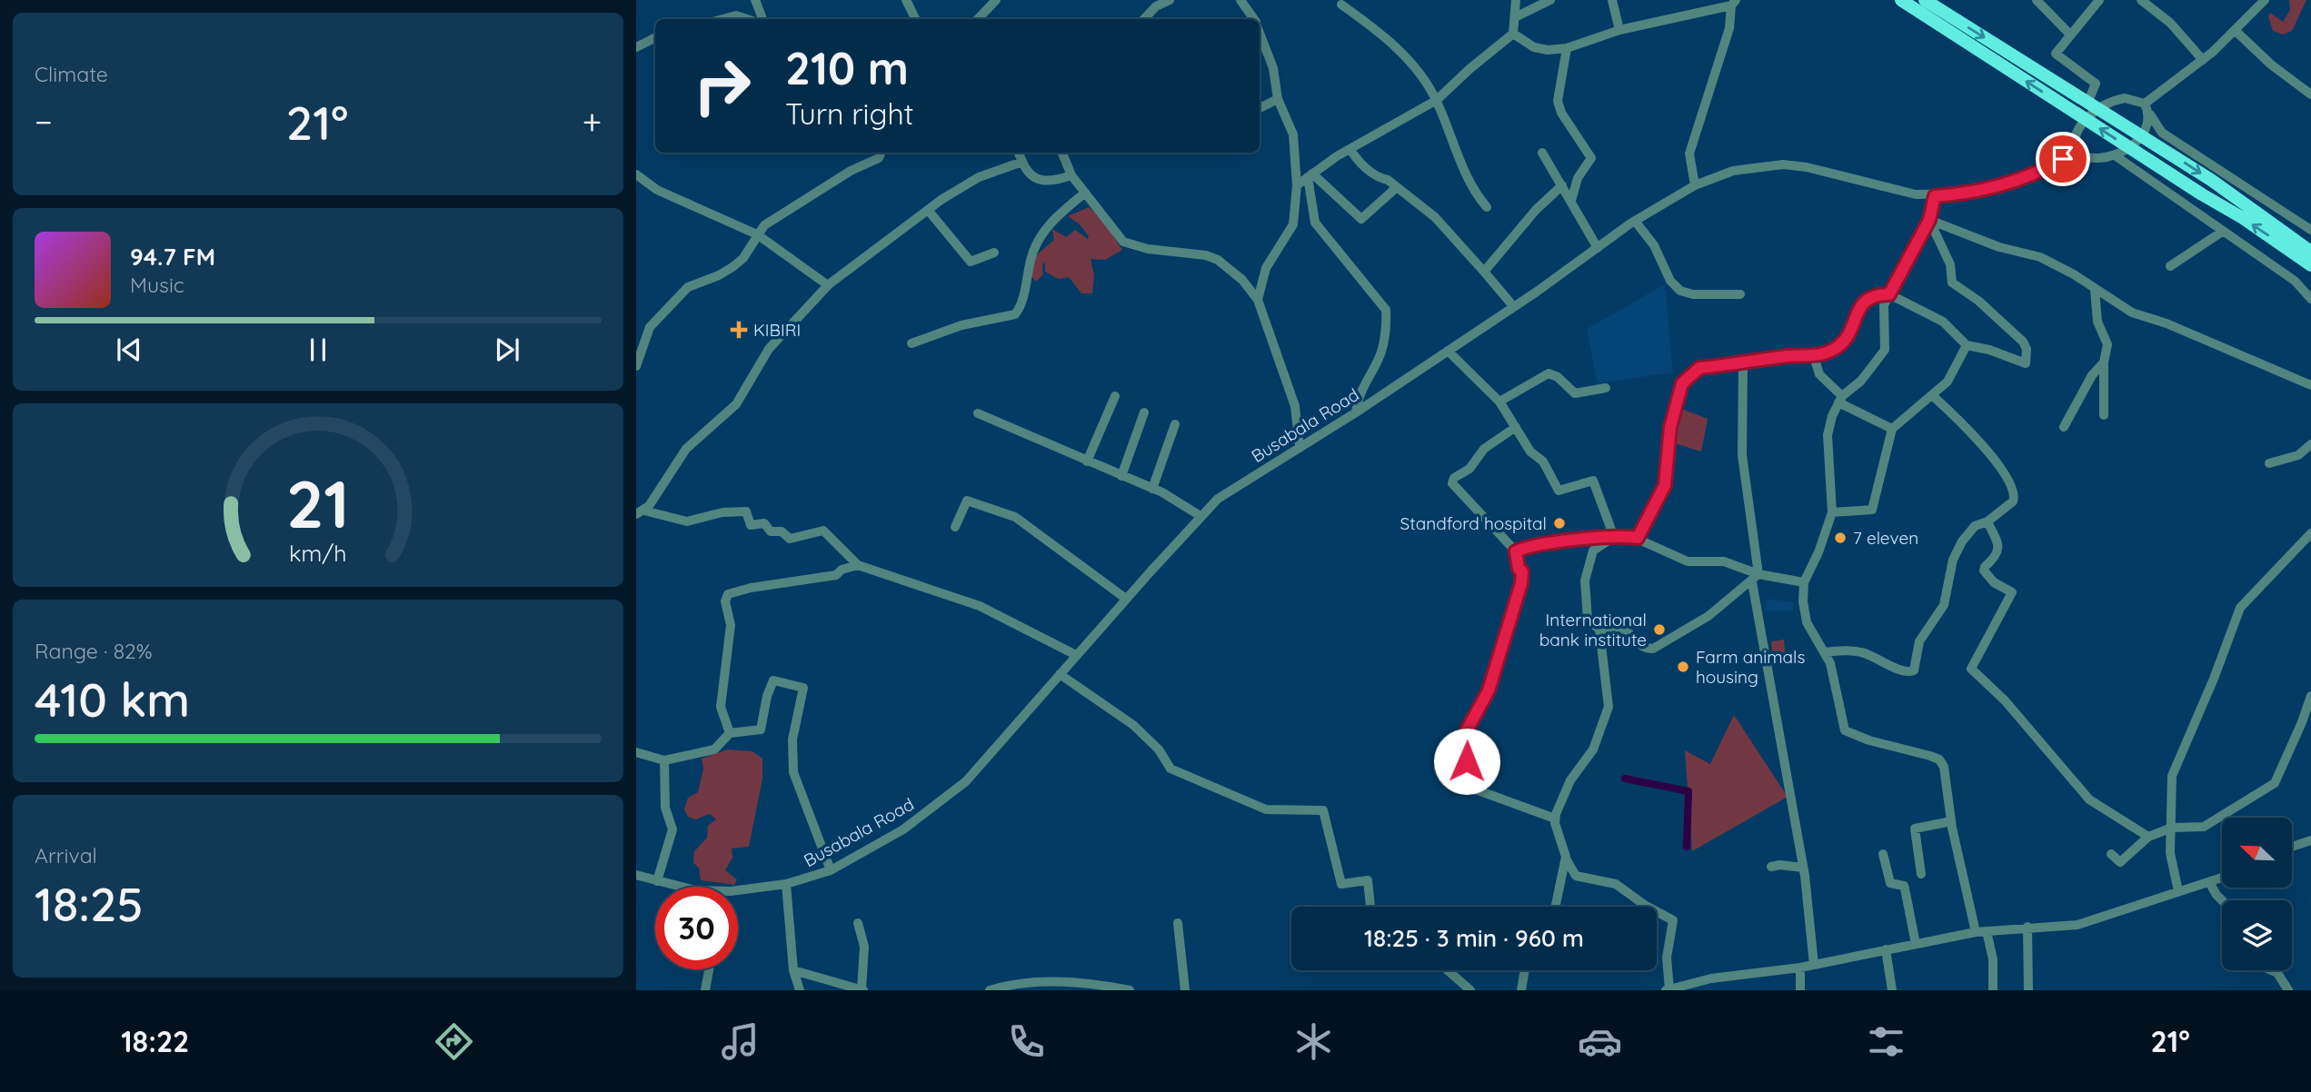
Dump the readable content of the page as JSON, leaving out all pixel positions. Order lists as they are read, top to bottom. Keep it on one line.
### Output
{"streets":{"street":["Busabala Road"]},"places":{"health":["KIBIRI"],"other":["Standford hospital","7 eleven","International bank institute","Farm animals housing"]},"north":"top left","page":{"tile":["Climate",["Range · 82%","410 km"],["Arrival","18:25"]],"turn":["210 m","Turn right"],"heat":["−","21°","+"],"song":["94.7 FM","Music"],"limit":"30","trip":"18:25 · 3 min · 960 m","tabs":["18:22","21°"],"gauge":["21","km/h"]}}
